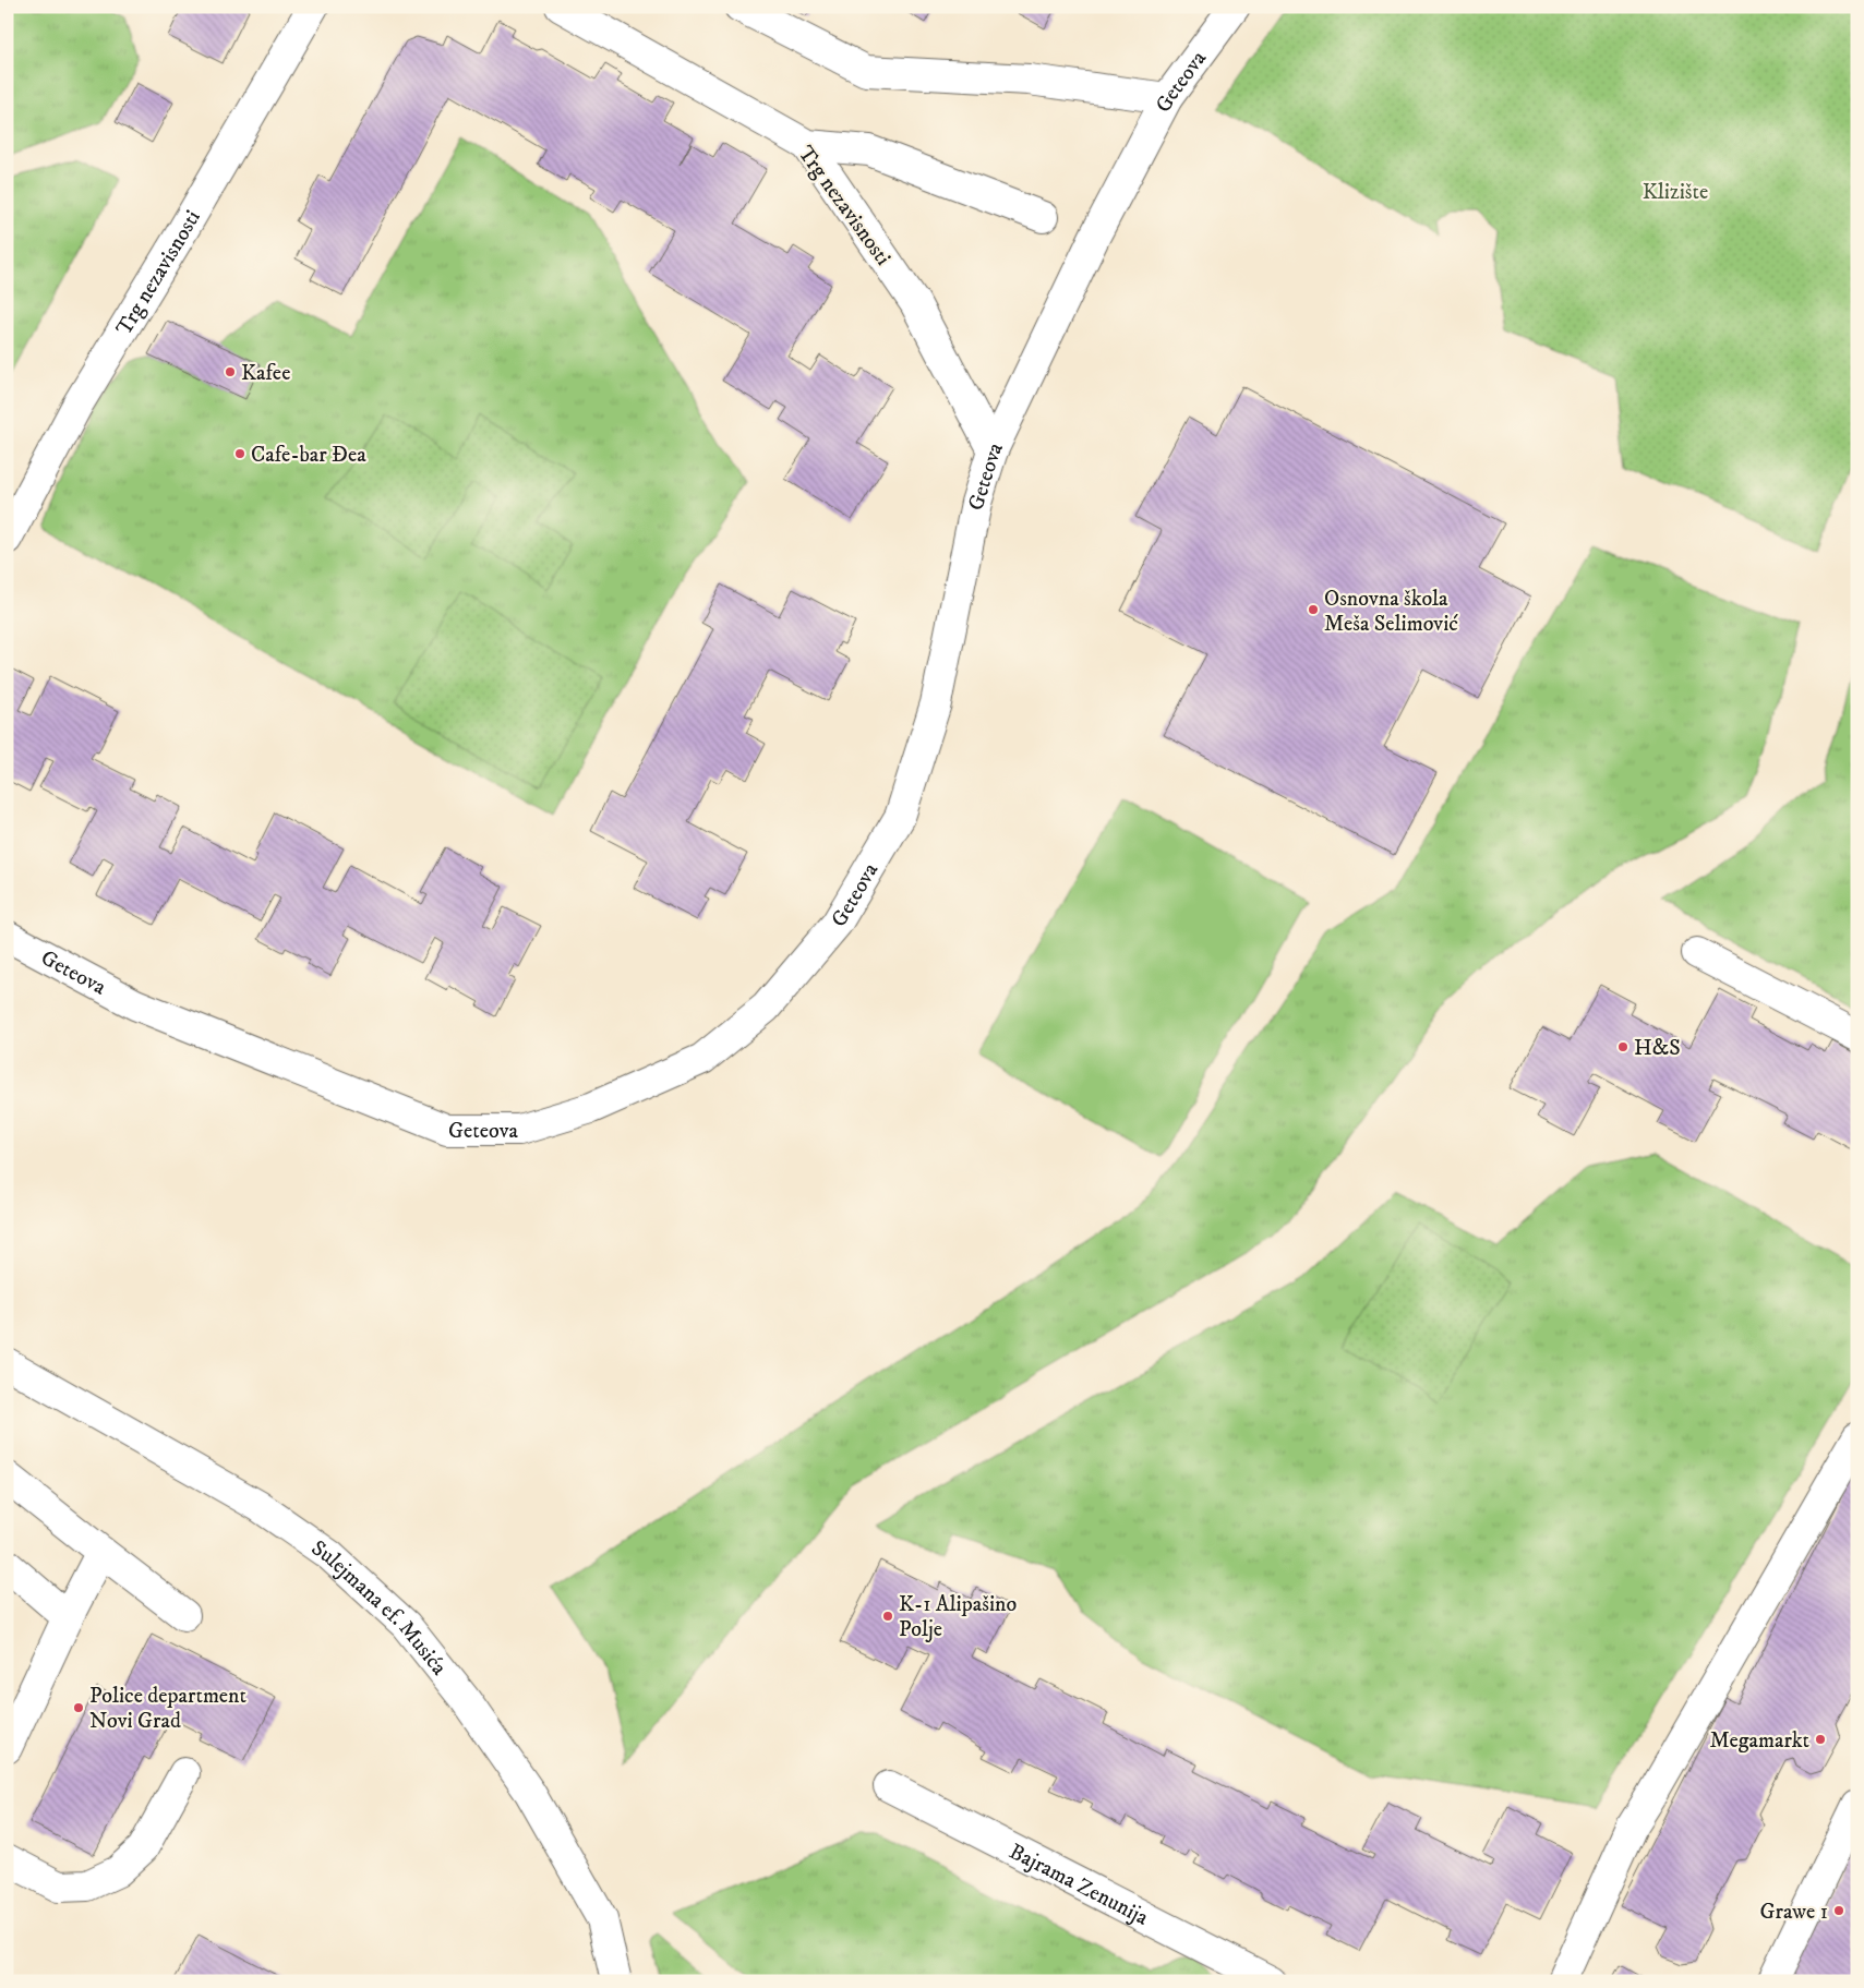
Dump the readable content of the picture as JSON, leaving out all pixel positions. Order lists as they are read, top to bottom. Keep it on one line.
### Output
{"streets":{"street":["Geteova","Trg nezavisnosti","Sulejmana ef. Musića","Bajrama Zenunija"]},"crossings":[["Geteova","Trg nezavisnosti"]],"parks":["Klizište"],"places":["Kafee","Cafe-bar Đea","Osnovna škola Meša Selimović","H&S","K-1 Alipašino Polje","Police department Novi Grad","Megamarkt","Grawe 1"]}
